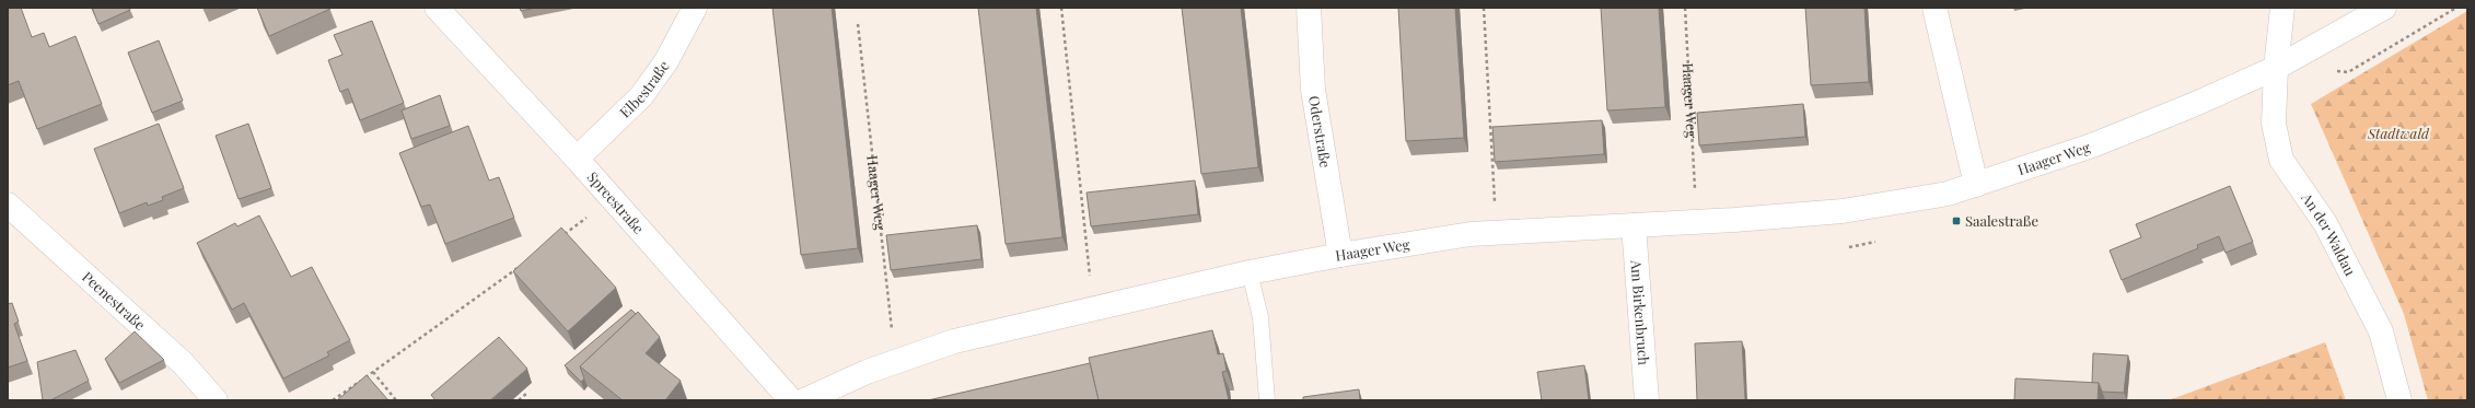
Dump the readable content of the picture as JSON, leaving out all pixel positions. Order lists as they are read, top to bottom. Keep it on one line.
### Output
{"streets":{"street":["Elbestraße","Haager Weg","Oderstraße","Spreestraße","An der Waldau","Peenestraße","Am Birkenbruch"]},"crossings":[["Elbestraße","Spreestraße"],["Haager Weg","Oderstraße"],["Haager Weg","An der Waldau"],["Haager Weg","Am Birkenbruch"]],"parks":["Stadtwald"],"places":{"transit":["Saalestraße"]}}
